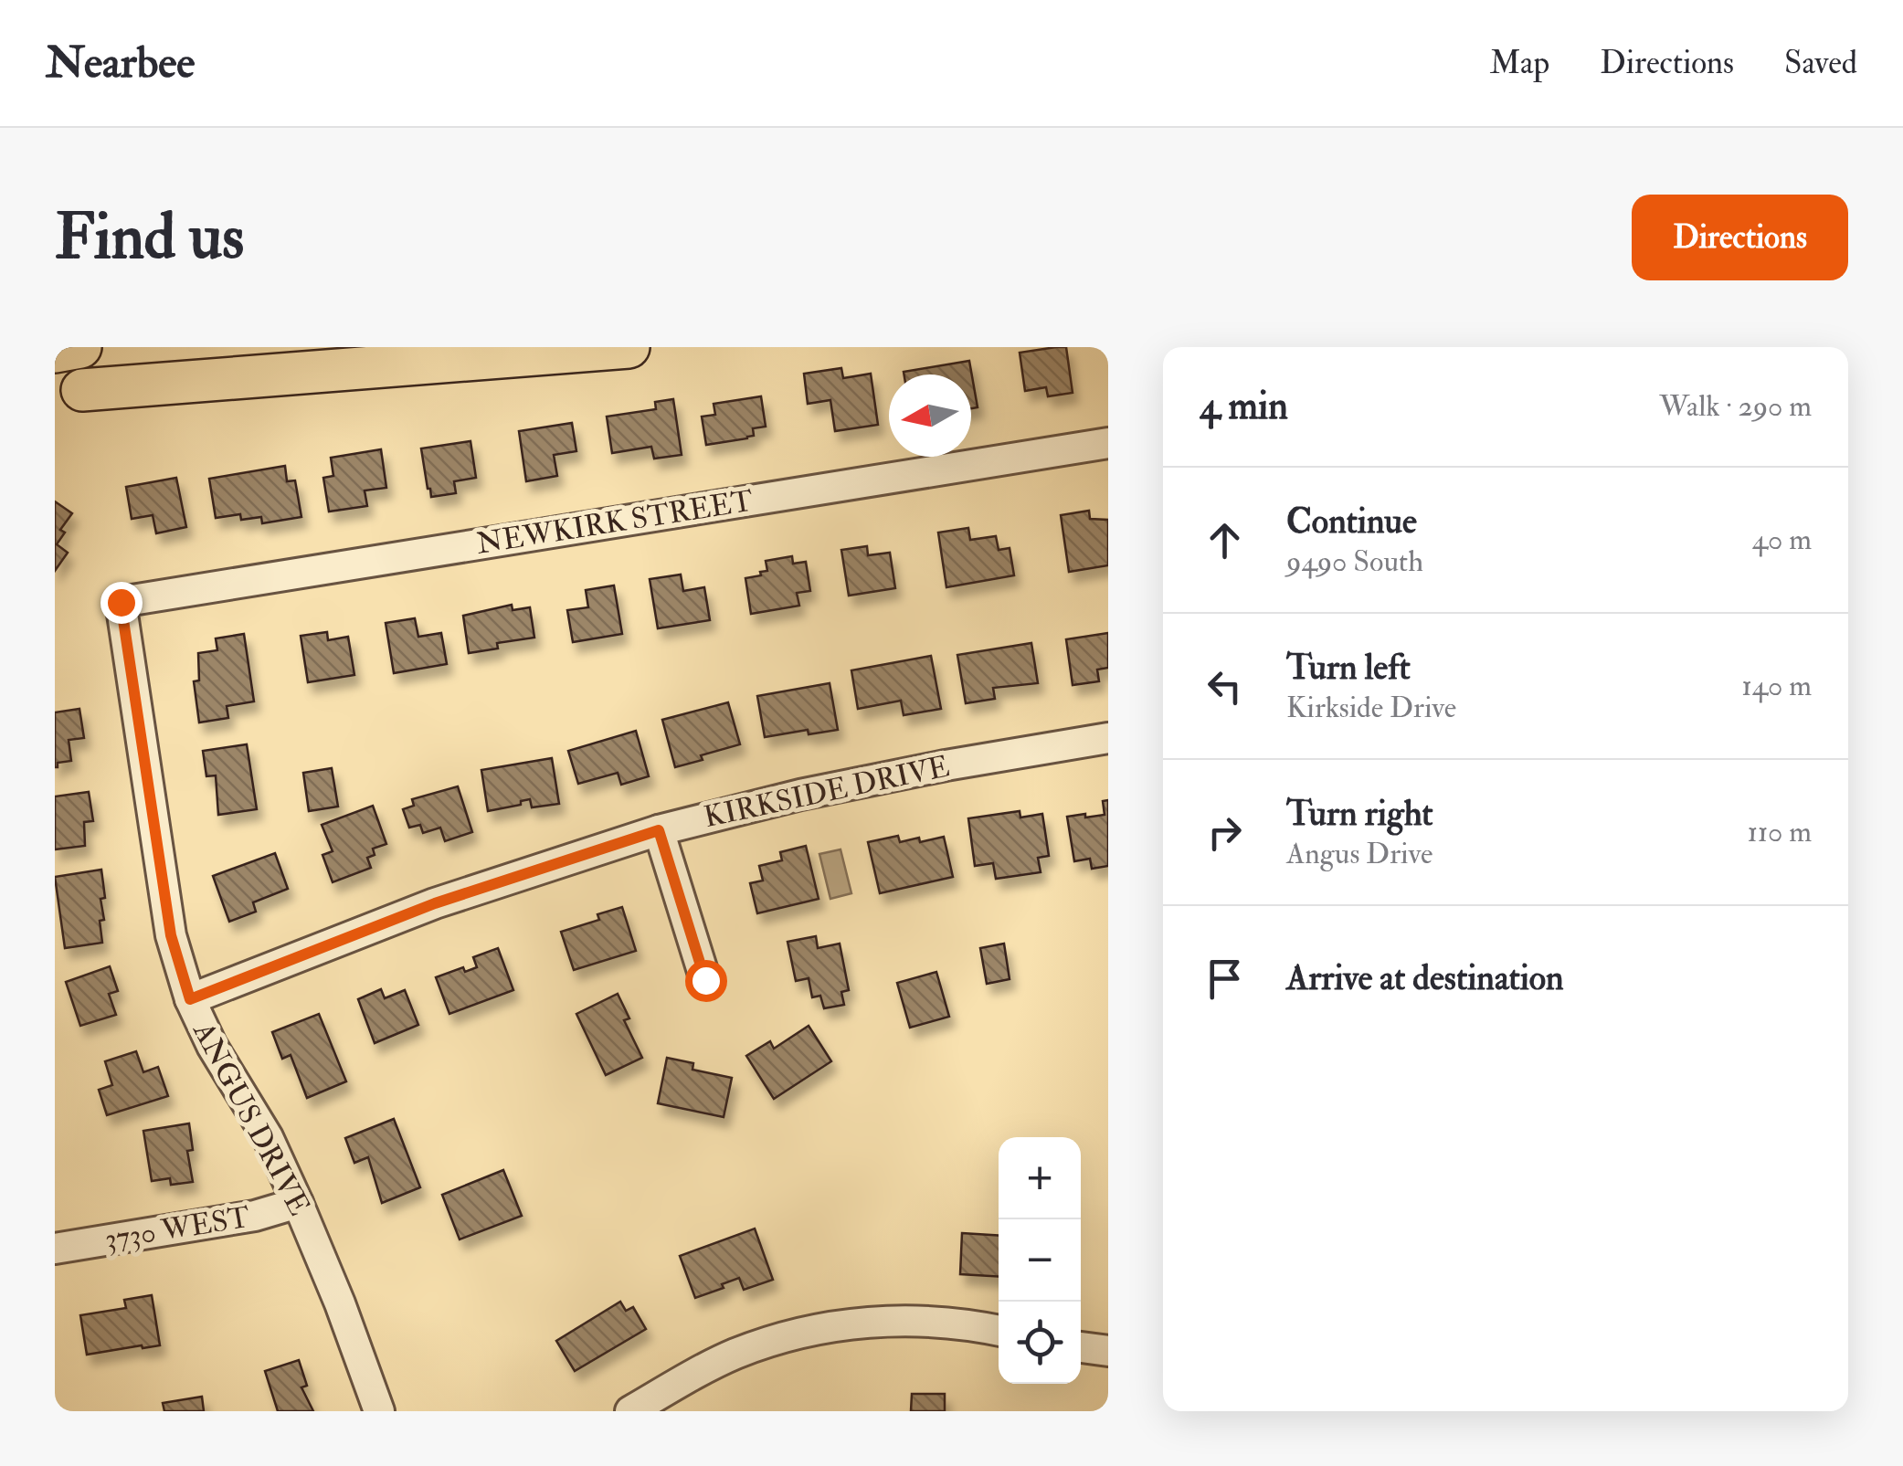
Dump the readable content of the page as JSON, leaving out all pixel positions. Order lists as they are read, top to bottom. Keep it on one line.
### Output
{"streets":{"street":["NEWKIRK STREET","KIRKSIDE DRIVE","ANGUS DRIVE","3730 WEST"]},"crossings":[["NEWKIRK STREET","ANGUS DRIVE"],["KIRKSIDE DRIVE","ANGUS DRIVE"],["ANGUS DRIVE","3730 WEST"]],"north":"left","page":{"header":"Nearbee","nav":["Map","Directions","Saved"],"buttons":"Directions","title":"Find us","heading":["4 min","Walk · 290 m"],"list":[["Continue","9490 South","40 m"],["Turn left","Kirkside Drive","140 m"],["Turn right","Angus Drive","110 m"],"Arrive at destination"],"map_buttons":["+","−"]}}
